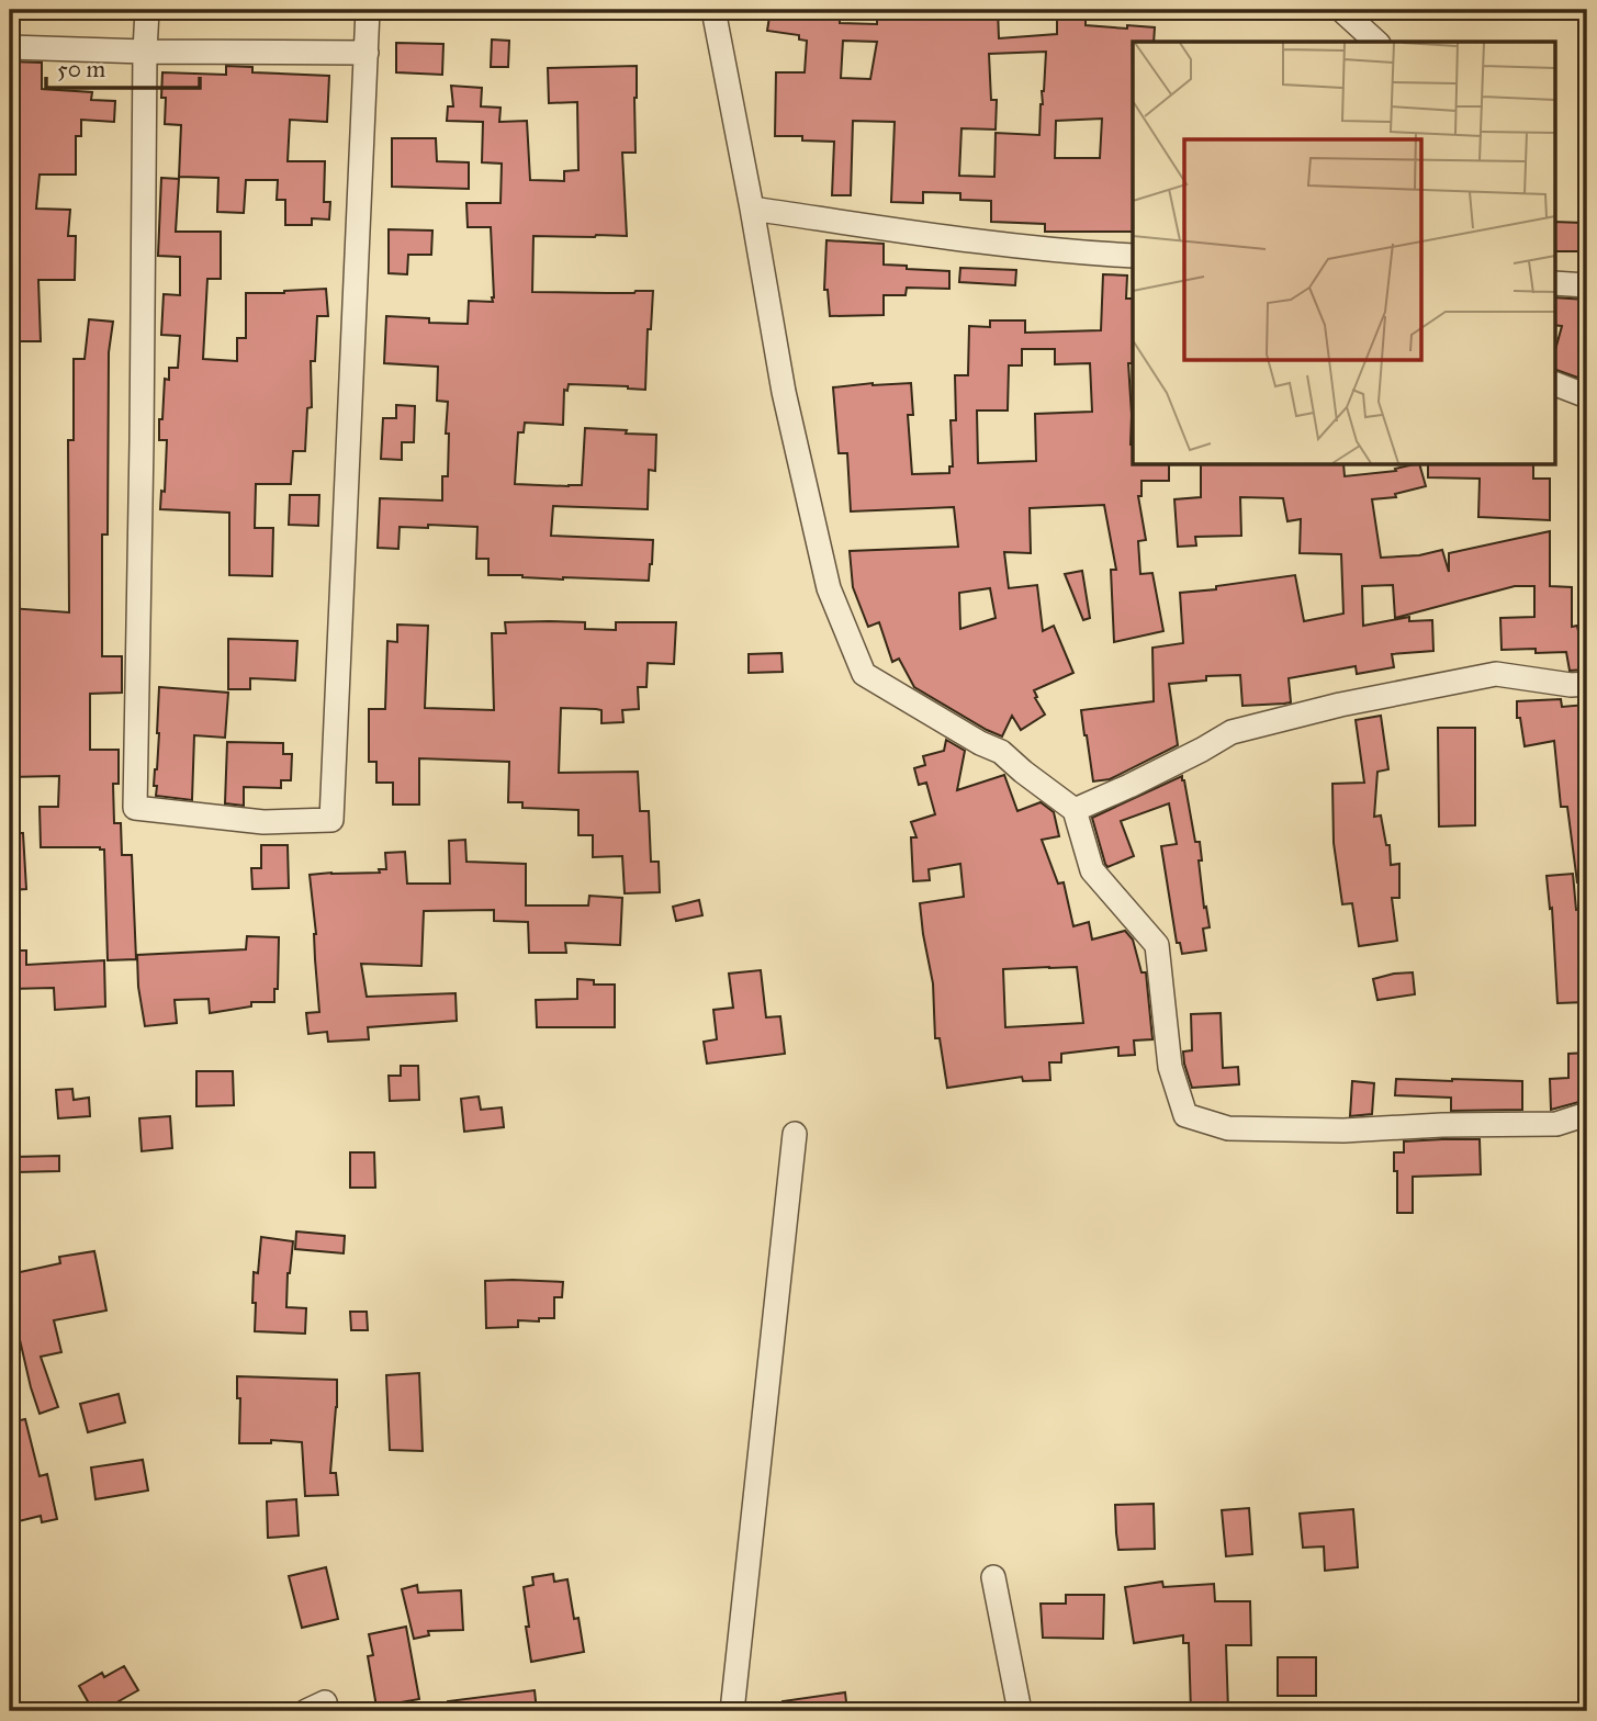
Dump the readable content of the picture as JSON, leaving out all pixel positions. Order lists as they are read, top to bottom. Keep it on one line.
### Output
{"scale_bar":"50 m"}
